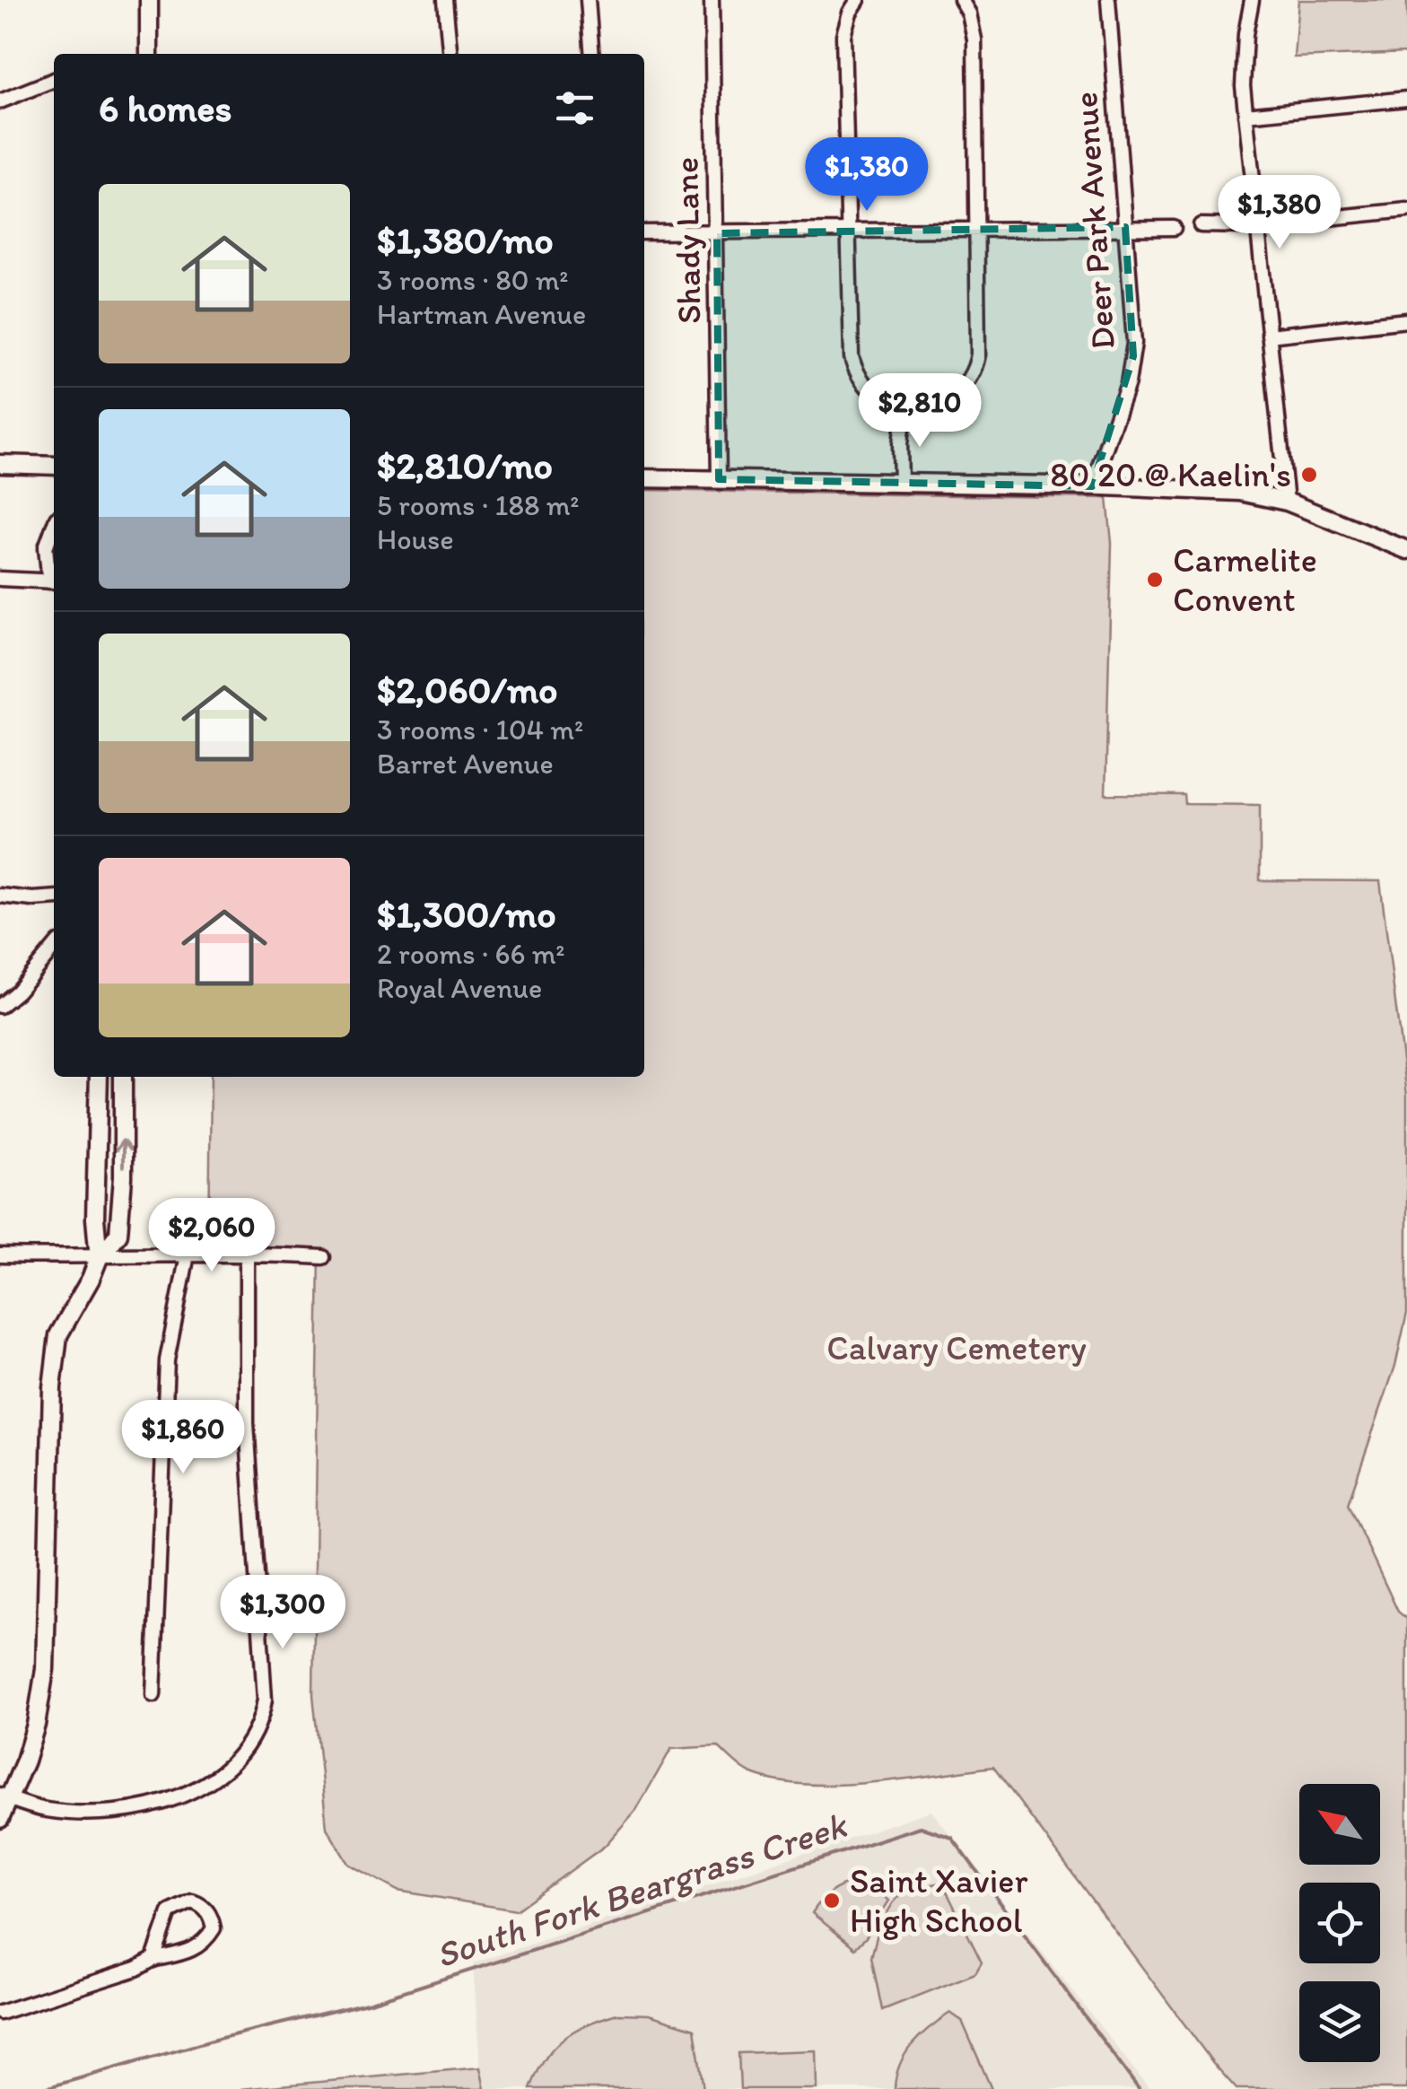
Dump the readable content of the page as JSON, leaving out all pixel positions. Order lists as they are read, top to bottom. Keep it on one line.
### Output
{"streets":{"street":["Deer Park Avenue","Shady Lane"]},"water":["South Fork Beargrass Creek"],"parks":["Calvary Cemetery"],"places":["80 20 @ Kaelin's","Carmelite Convent","Saint Xavier High School"],"north":"top left","page":{"heading":"6 homes","price":["$1,380","$1,380","$2,810","$2,060","$1,860","$1,300"],"list":[{"name":"$1,380/mo","note":"3 rooms · 80 m² · Hartman Avenue"},{"name":"$2,810/mo","note":"5 rooms · 188 m² · House"},{"name":"$2,060/mo","note":"3 rooms · 104 m² · Barret Avenue"},{"name":"$1,300/mo","note":"2 rooms · 66 m² · Royal Avenue"}]}}
